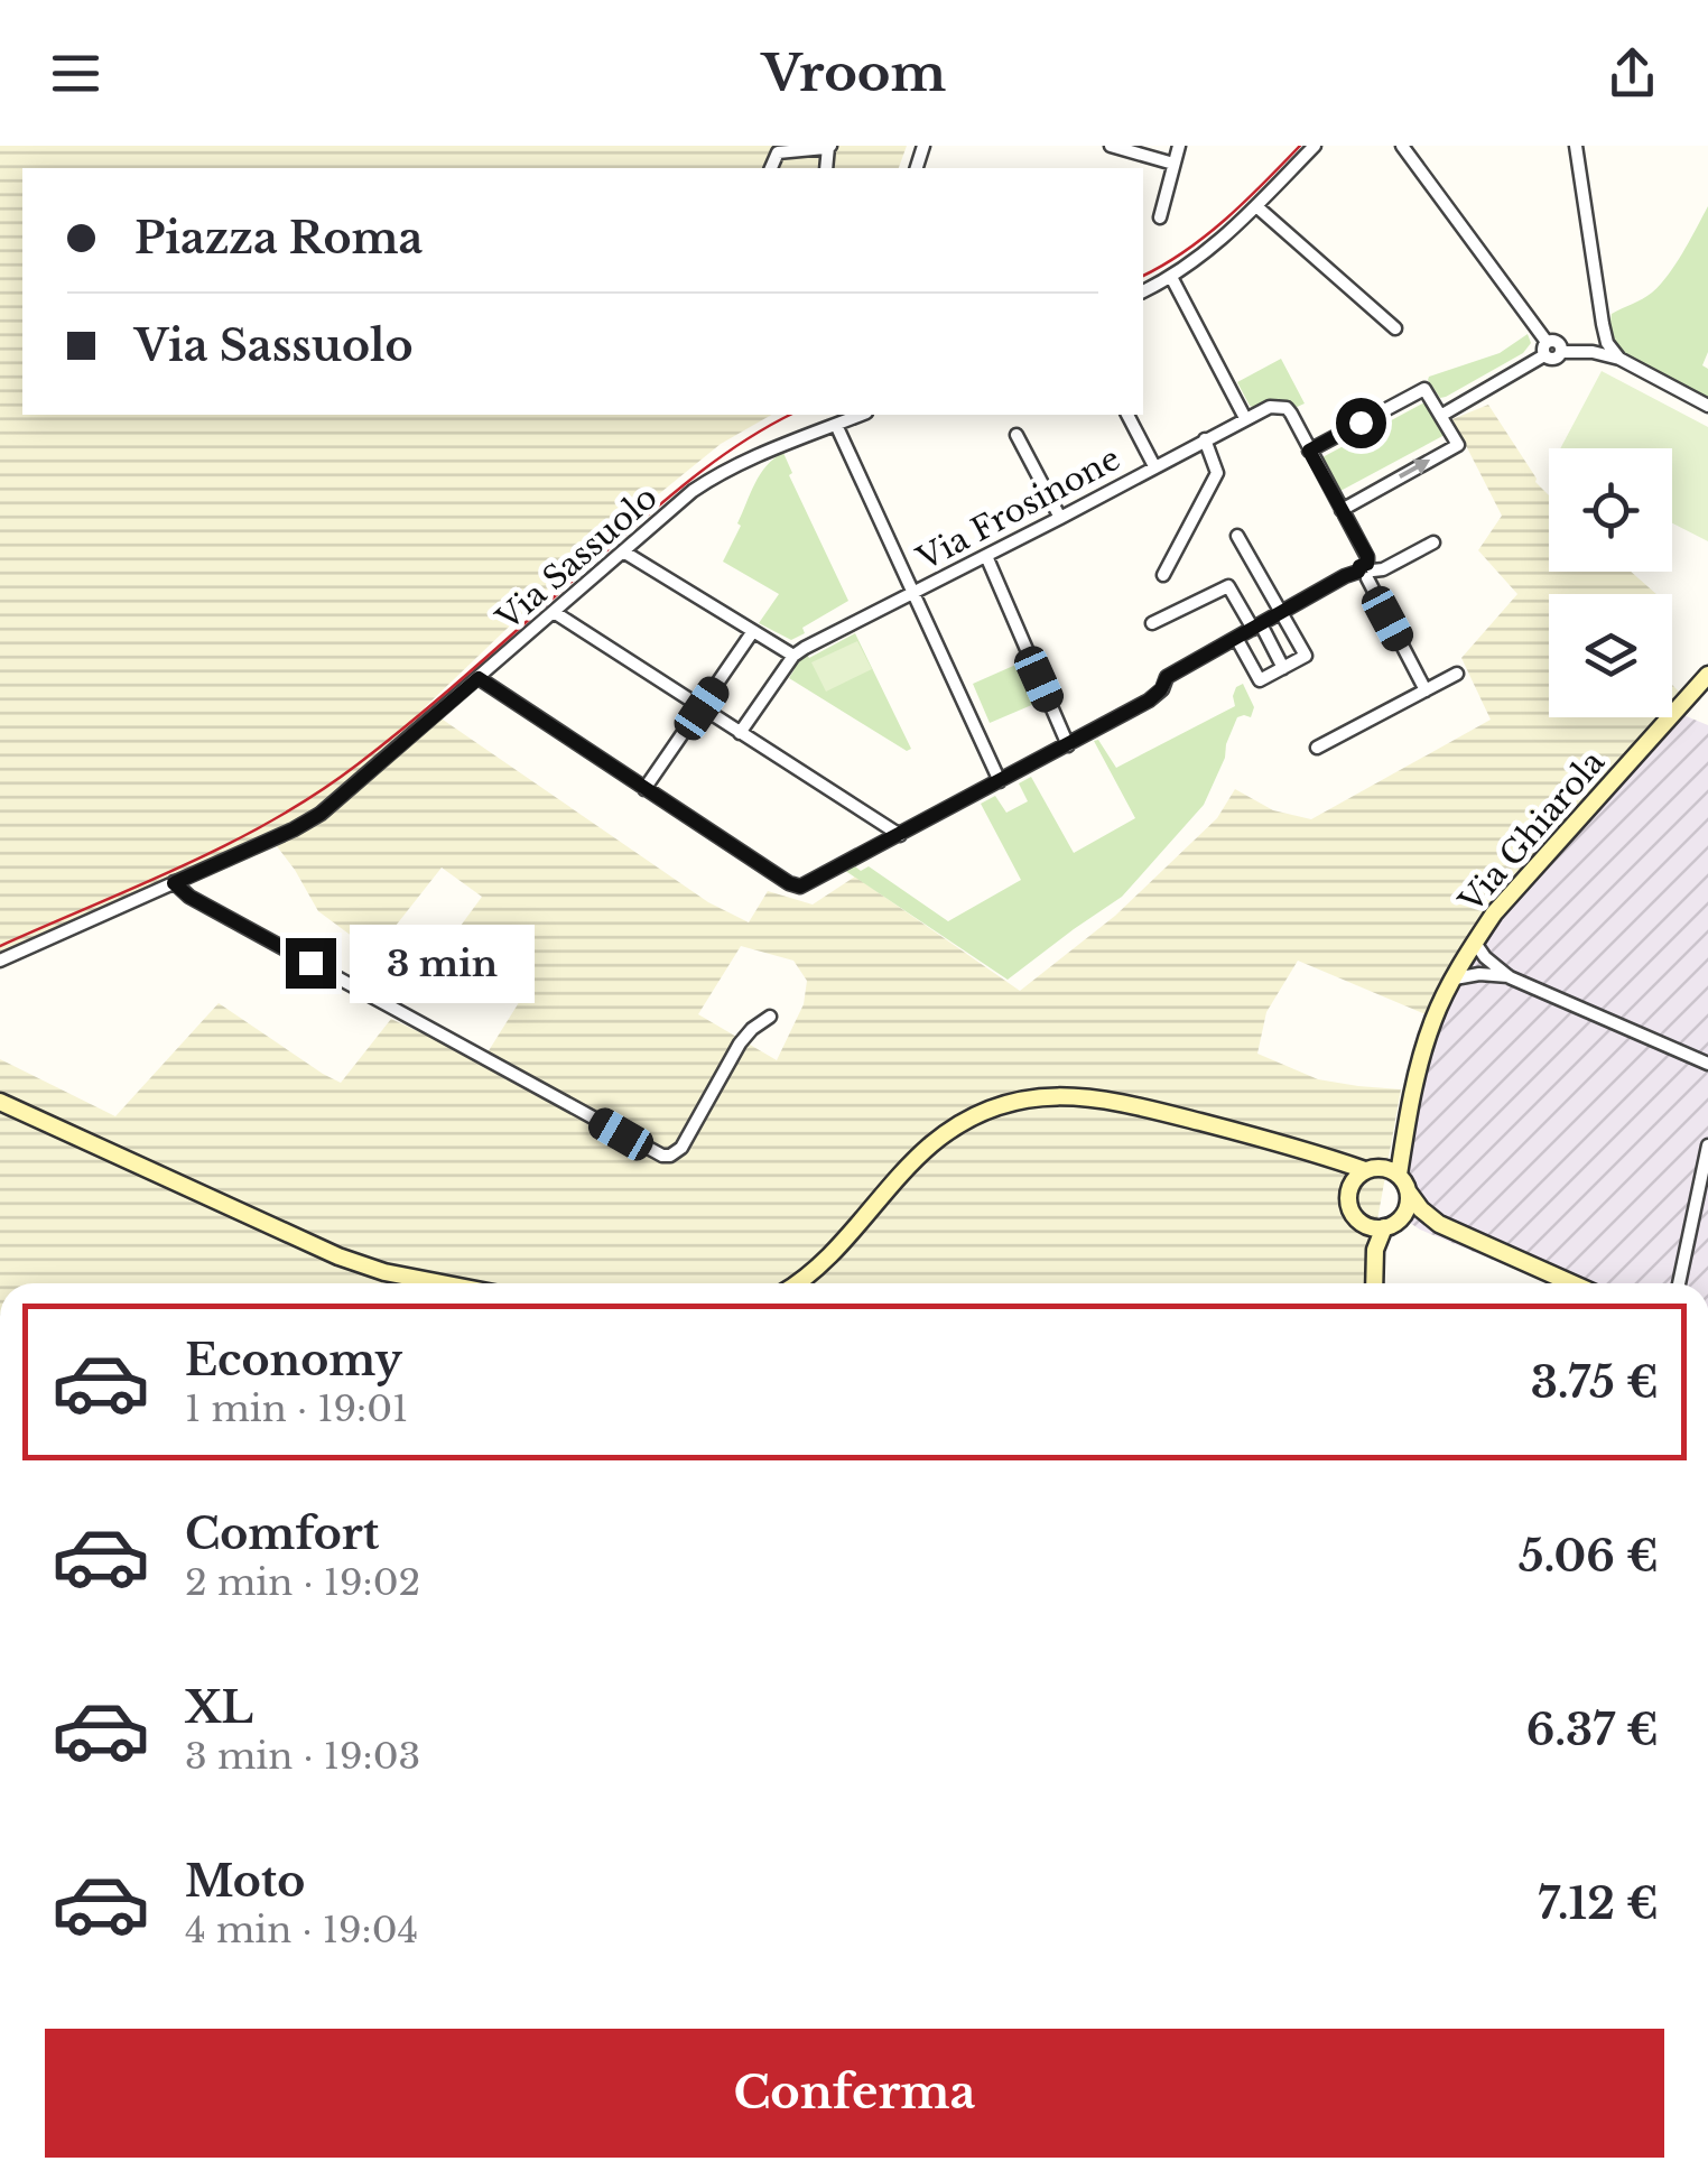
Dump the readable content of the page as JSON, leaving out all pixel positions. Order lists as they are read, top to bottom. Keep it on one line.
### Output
{"streets":{"main road":["Via Ghiarola"],"street":["Via Frosinone","Via Sassuolo"]},"page":{"header":"Vroom","banner":["Piazza Roma","Via Sassuolo"],"bubble":"3 min","list":[{"name":"Economy","note":"1 min · 19:01","value":"3.75 €"},{"name":"Comfort","note":"2 min · 19:02","value":"5.06 €"},{"name":"XL","note":"3 min · 19:03","value":"6.37 €"},{"name":"Moto","note":"4 min · 19:04","value":"7.12 €"}],"buttons":"Conferma"}}
